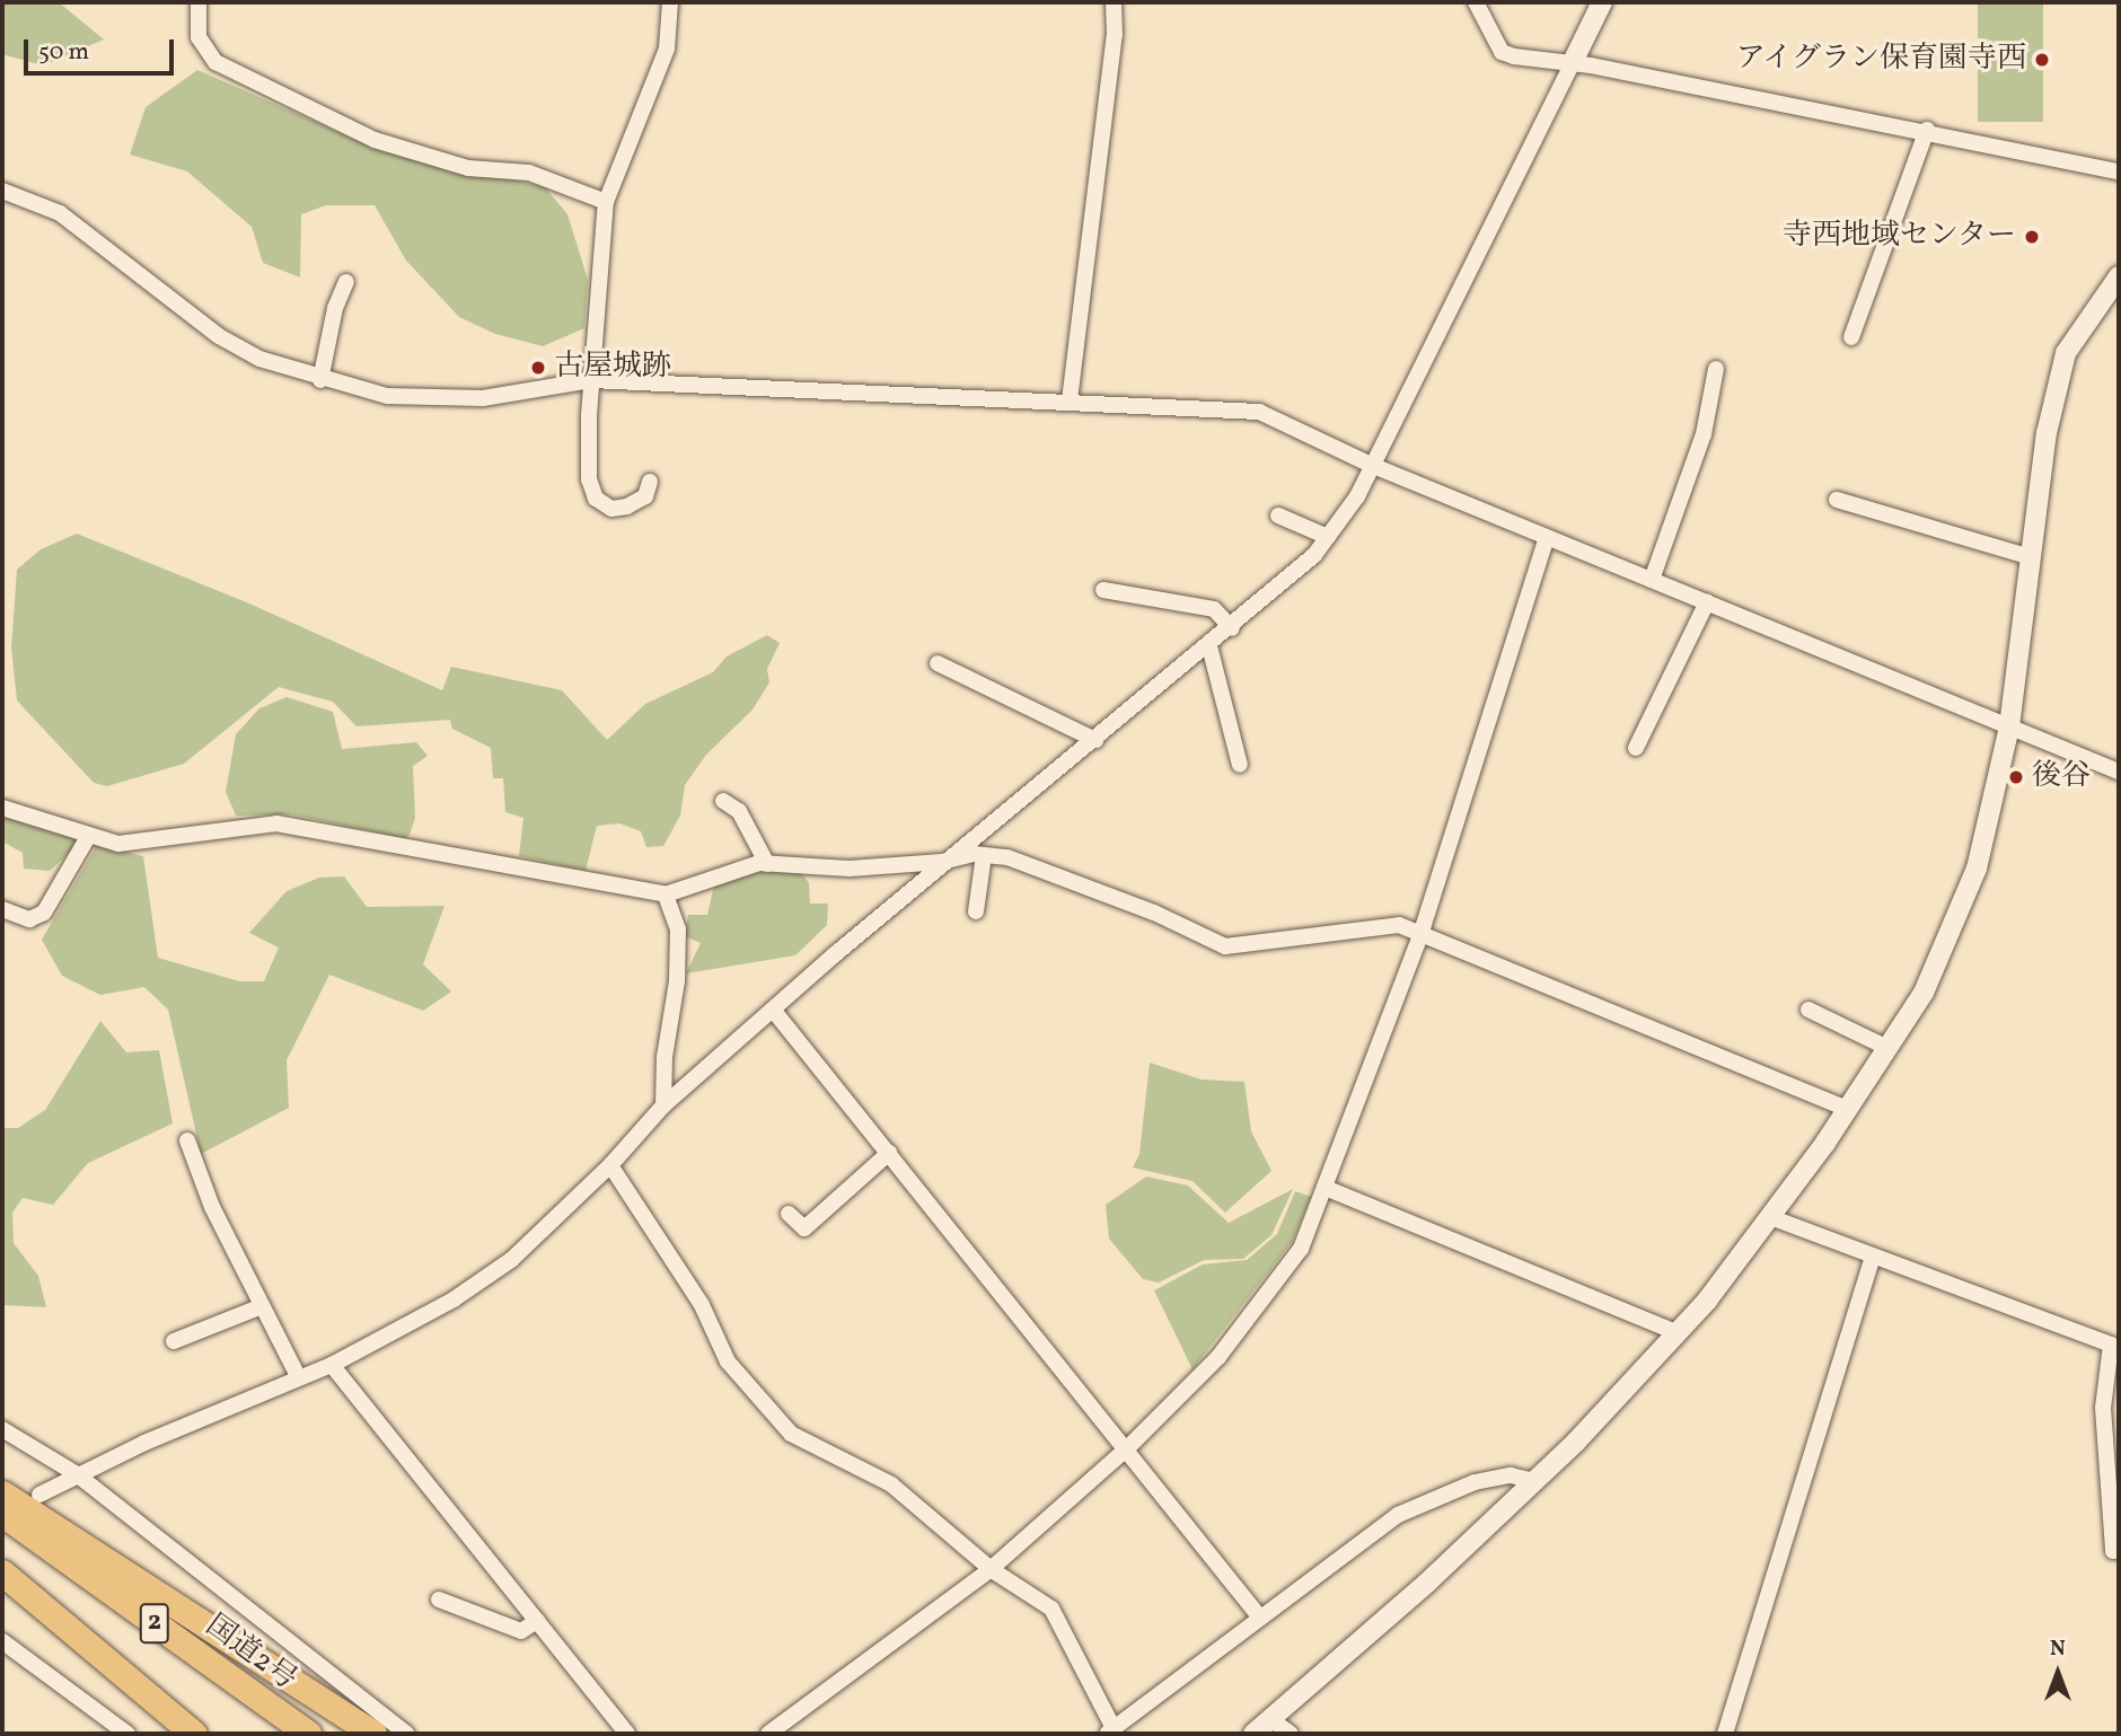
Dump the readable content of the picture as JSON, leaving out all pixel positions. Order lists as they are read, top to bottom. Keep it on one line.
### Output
{"streets":{"highway":["2","国道2号"]},"places":["アイグラン保育園寺西","寺西地域センター","古屋城跡","後谷"],"scale_bar":"50 m","north":"top"}
